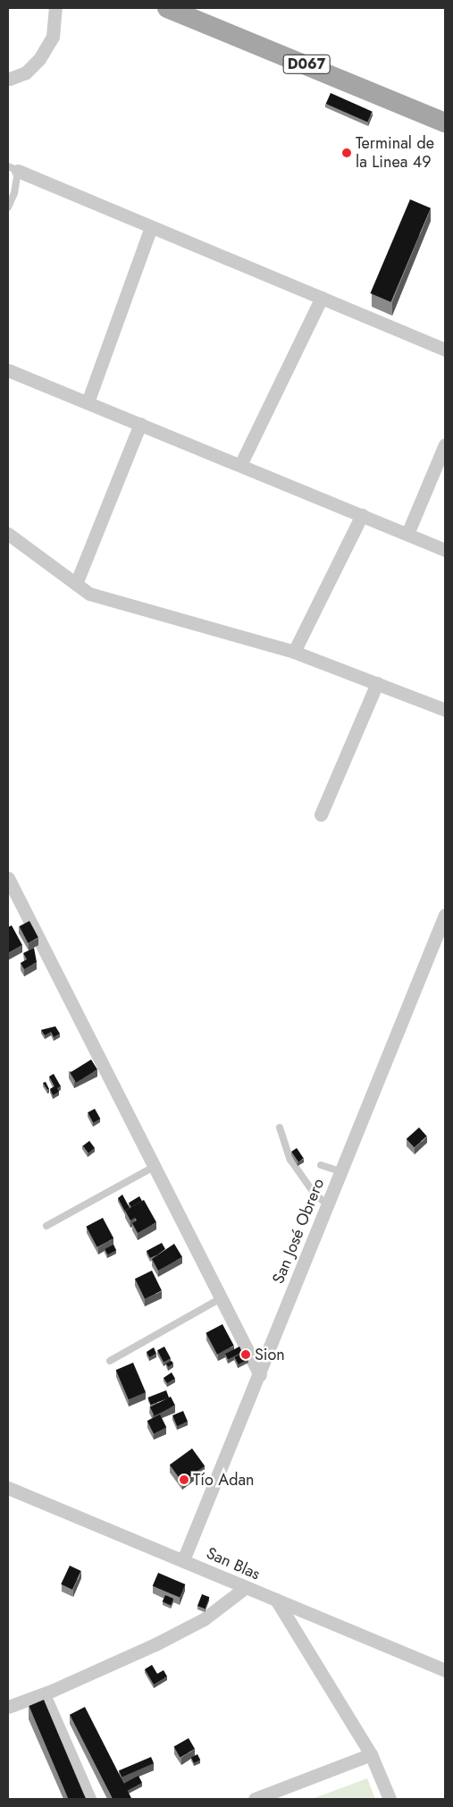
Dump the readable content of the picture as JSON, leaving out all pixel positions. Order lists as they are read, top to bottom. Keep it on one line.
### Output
{"streets":{"main road":["D067"],"street":["San José Obrero","San Blas"]},"crossings":[["San José Obrero","San Blas"]],"places":["Terminal de la Linea 49","Sion","Tío Adan"]}
